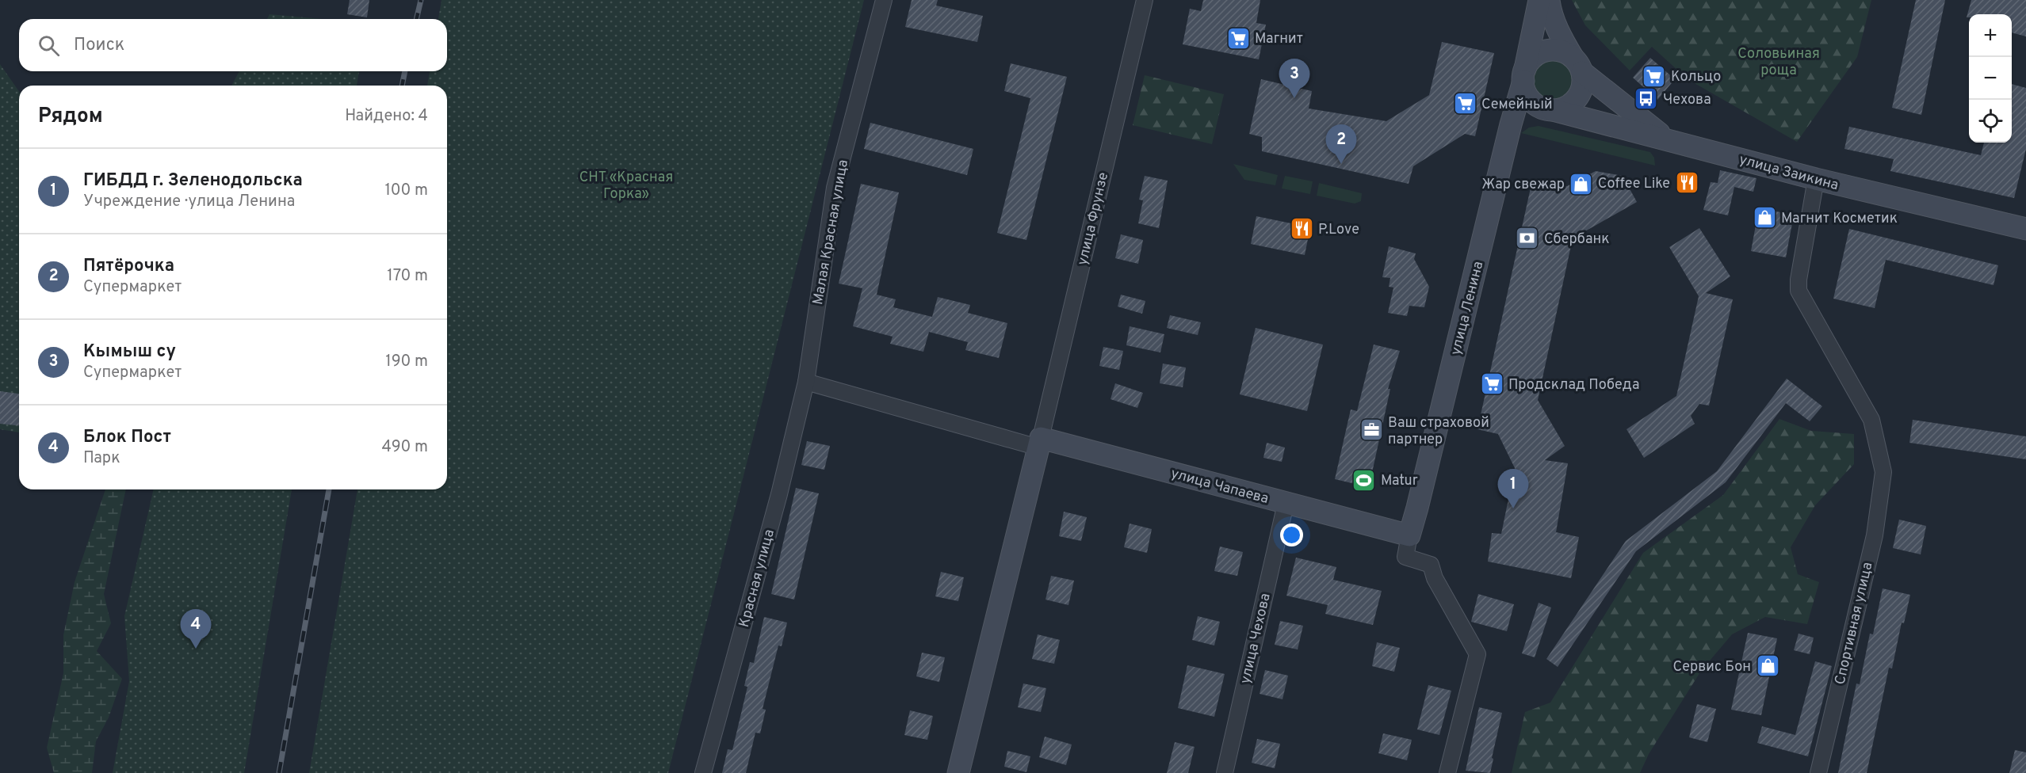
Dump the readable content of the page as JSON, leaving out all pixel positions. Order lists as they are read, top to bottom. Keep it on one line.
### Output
{"streets":{"street":["улица Заикина","улица Фрунзе","Малая Красная улица","улица Ленина","улица Чапаева","Красная улица","Спортивная улица","улица Чехова"]},"crossings":[["улица Заикина","улица Ленина"],["улица Заикина","Спортивная улица"],["улица Фрунзе","улица Чапаева"],["Малая Красная улица","улица Чапаева"],["Малая Красная улица","Красная улица"],["улица Ленина","улица Чапаева"],["улица Чапаева","Красная улица"],["улица Чапаева","улица Чехова"]],"parks":["Соловьиная роща","СНТ «Красная Горка»"],"places":{"supermarket":["Магнит","Кольцо","Семейный","Продсклад Победа"],"bus stop":["Чехова"],"restaurant":["Coffee Like","P.Love"],"shop":["Жар свежар","Магнит Косметик","Сервис Бон"],"bank":["Сбербанк"],"office":["Ваш страховой партнер"],"sports":["Matur"]},"page":{"map_buttons":["+","−"],"search":"Поиск","pins":["3","2","1","4"],"heading":["Рядом","Найдено: 4"],"list":[{"mark":"1","name":"ГИБДД г. Зеленодольска","note":"Учреждение · улица Ленина","value":"100 m"},{"mark":"2","name":"Пятёрочка","note":"Супермаркет","value":"170 m"},{"mark":"3","name":"Кымыш су","note":"Супермаркет","value":"190 m"},{"mark":"4","name":"Блок Пост","note":"Парк","value":"490 m"}]}}
